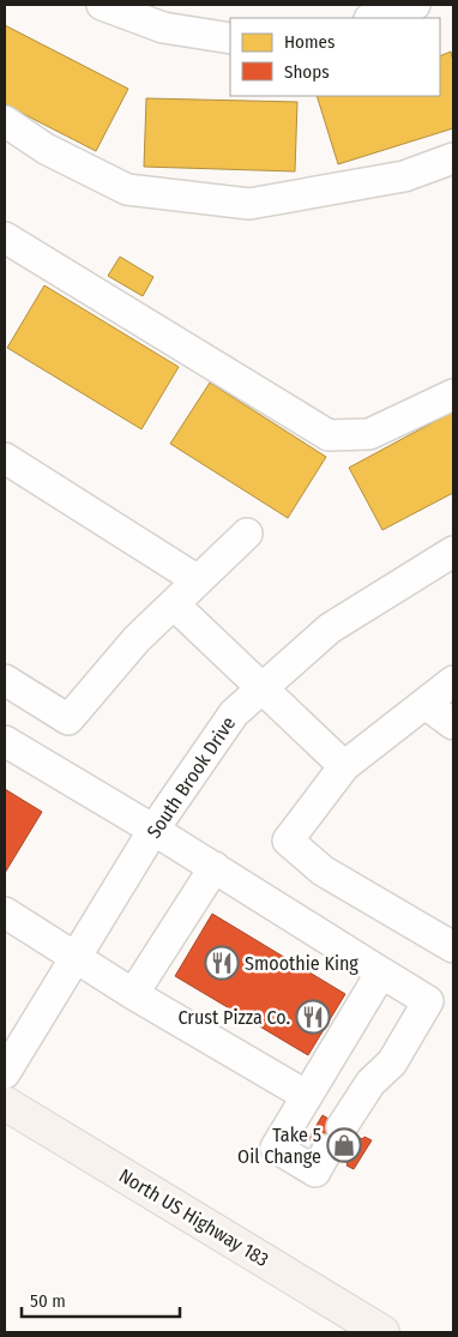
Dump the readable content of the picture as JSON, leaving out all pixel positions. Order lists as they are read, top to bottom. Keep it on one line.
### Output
{"streets":{"main road":["North US Highway 183"],"street":["South Brook Drive"]},"places":{"restaurant":["Smoothie King","Crust Pizza Co."],"shop":["Take 5 Oil Change"]},"legend":["Homes","Shops"],"scale_bar":"50 m"}
